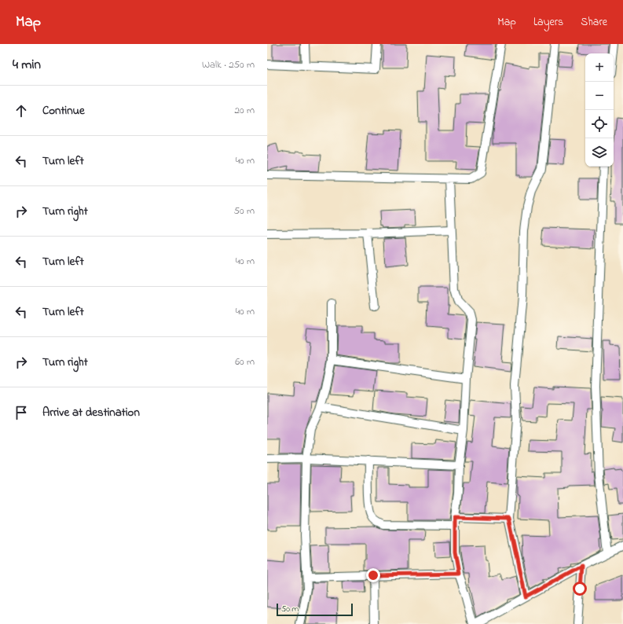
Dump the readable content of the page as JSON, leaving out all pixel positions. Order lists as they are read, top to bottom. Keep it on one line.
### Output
{"scale_bar":"50 m","page":{"header":"Map","nav":["Map","Layers","Share"],"heading":["4 min","Walk · 250 m"],"map_buttons":["+","−"],"list":[["Continue","20 m"],["Turn left","40 m"],["Turn right","50 m"],["Turn left","40 m"],["Turn left","40 m"],["Turn right","60 m"],"Arrive at destination"],"scale":"50 m"}}
